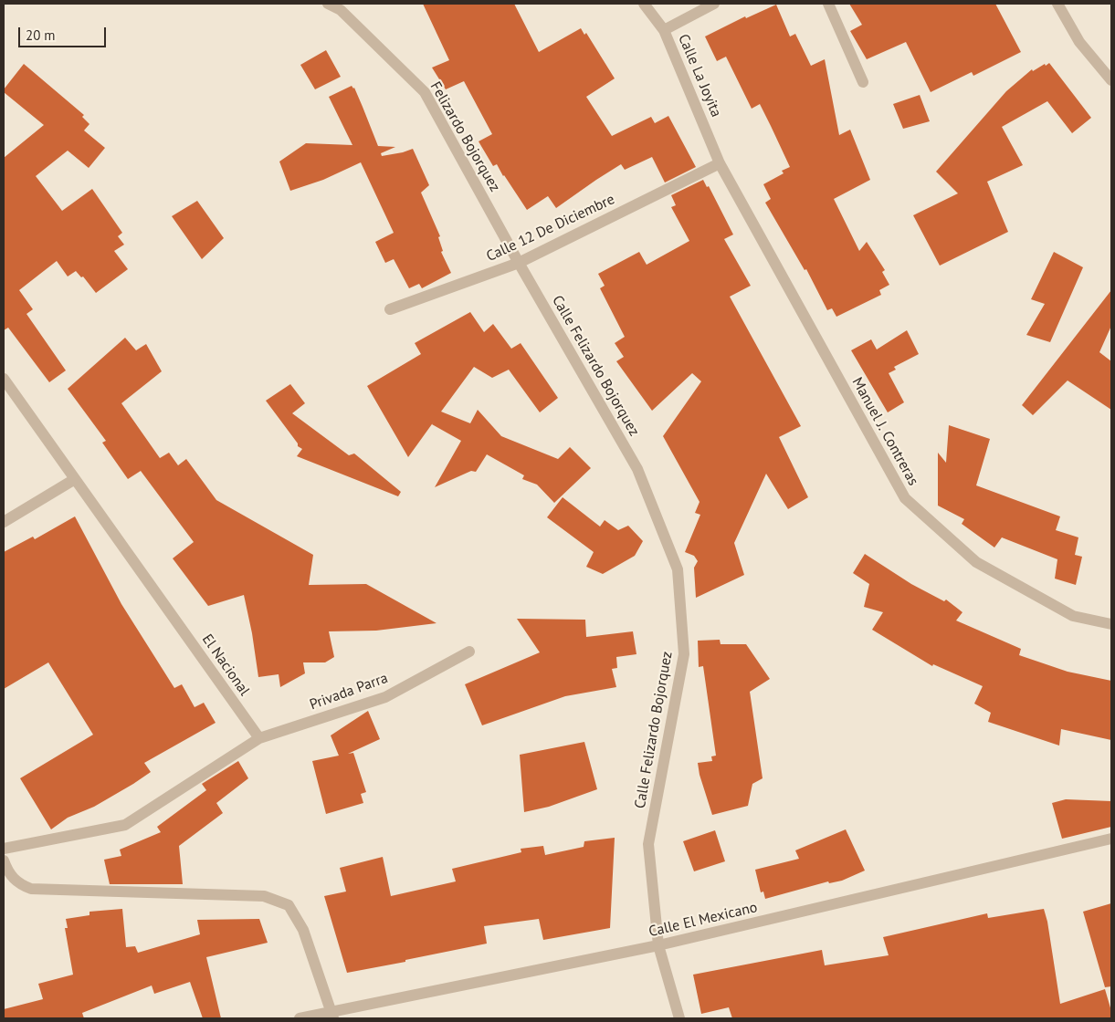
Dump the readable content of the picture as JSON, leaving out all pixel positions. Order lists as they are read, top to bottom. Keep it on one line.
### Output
{"streets":{"street":["Calle La Joyita","Felizardo Bojorquez","Calle 12 De Diciembre","Calle Felizardo Bojorquez","Manuel J. Contreras","El Nacional","Privada Parra","Calle El Mexicano"]},"crossings":[["Calle La Joyita","Calle 12 De Diciembre"],["Calle La Joyita","Manuel J. Contreras"],["Felizardo Bojorquez","Calle 12 De Diciembre"],["Felizardo Bojorquez","Calle Felizardo Bojorquez"],["Calle 12 De Diciembre","Calle Felizardo Bojorquez"],["Calle 12 De Diciembre","Manuel J. Contreras"],["Calle Felizardo Bojorquez","Calle El Mexicano"],["El Nacional","Privada Parra"]],"scale_bar":"20 m"}
